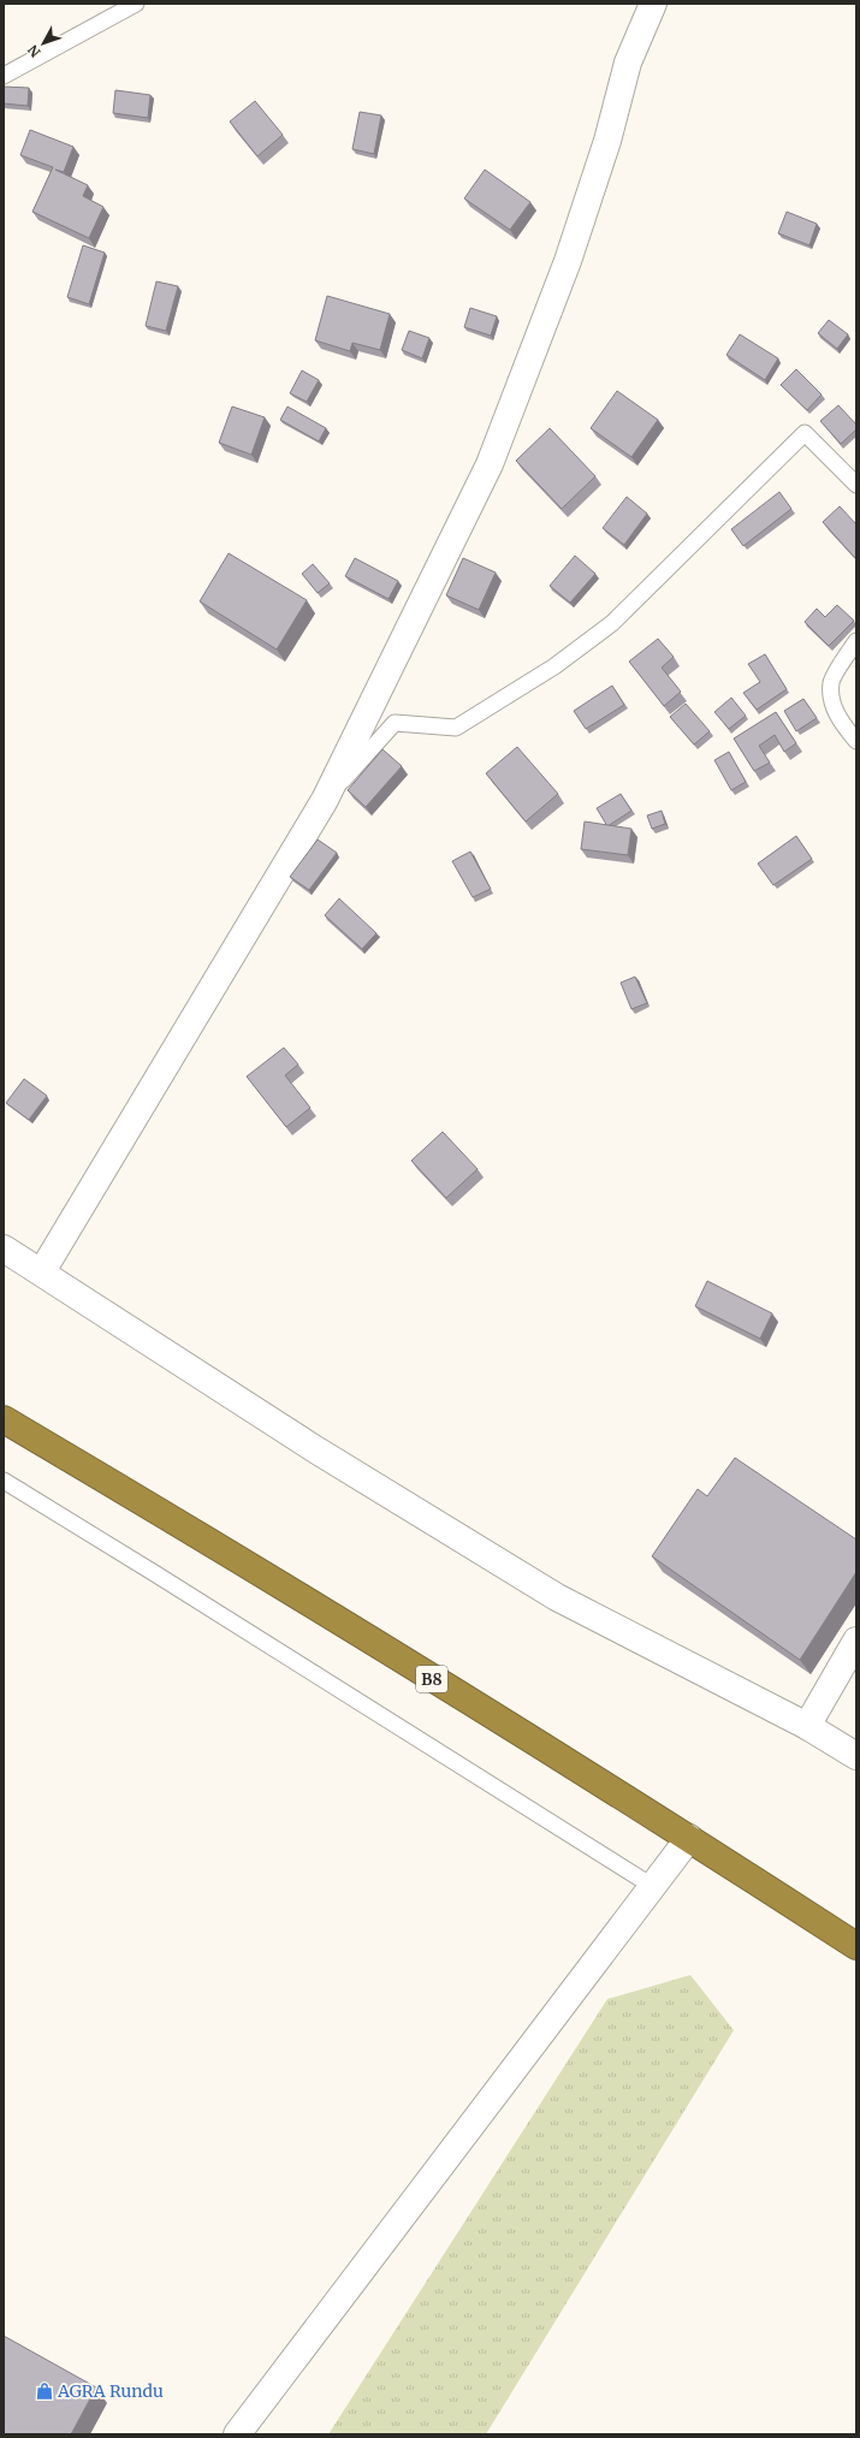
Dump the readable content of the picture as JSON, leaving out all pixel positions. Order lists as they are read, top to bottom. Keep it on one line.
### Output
{"streets":{"highway":["B8"]},"places":{"shop":["AGRA Rundu"]},"north":"bottom left"}
